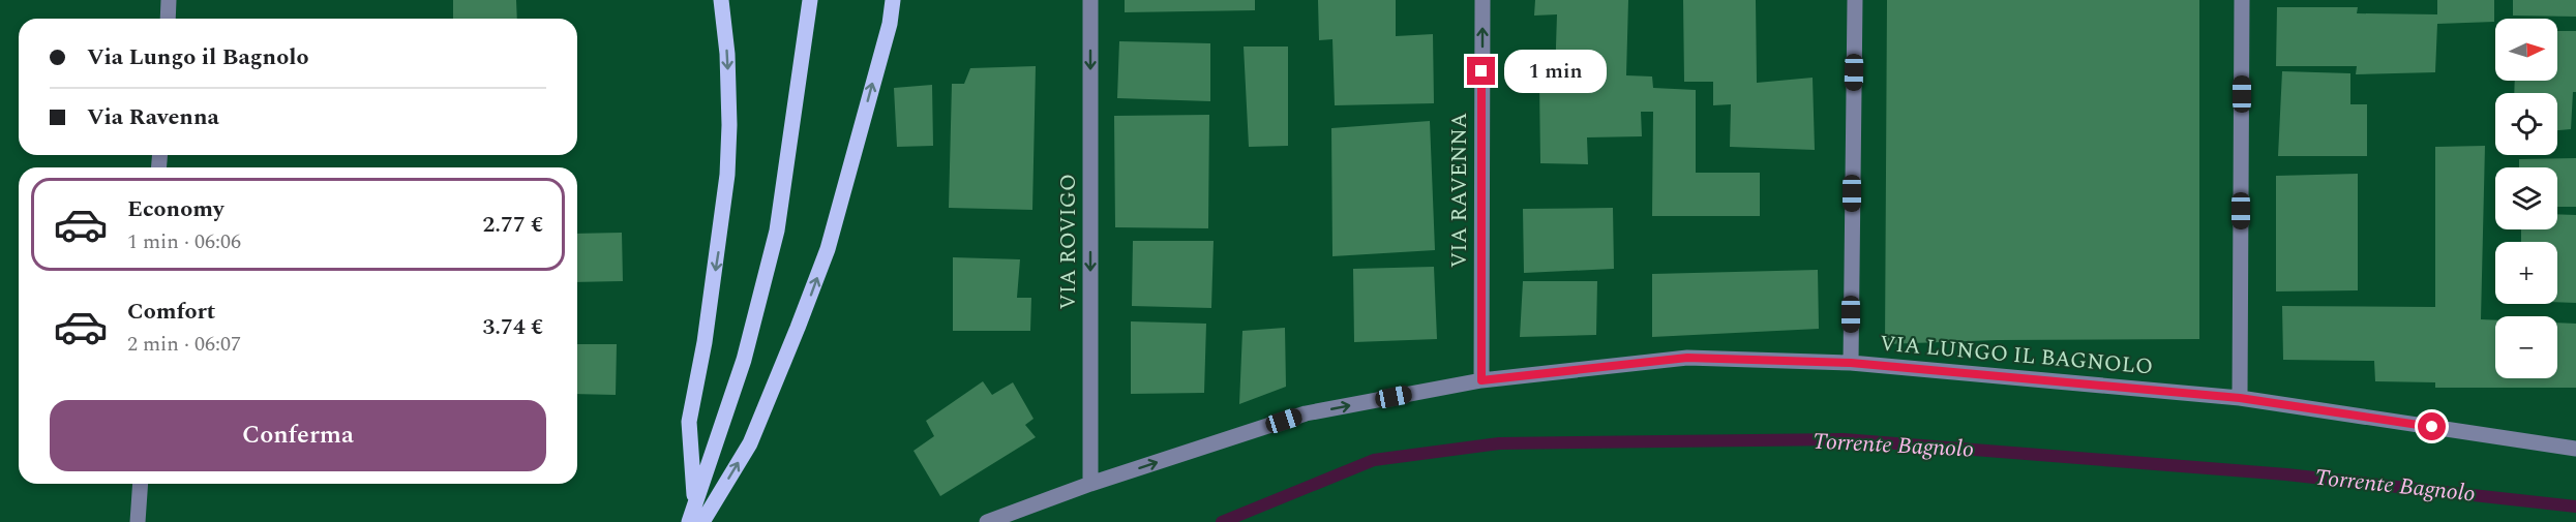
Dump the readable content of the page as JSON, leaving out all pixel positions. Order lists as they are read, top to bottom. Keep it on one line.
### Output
{"streets":{"street":["VIA RAVENNA","VIA ROVIGO","VIA LUNGO IL BAGNOLO"]},"crossings":[["VIA RAVENNA","VIA LUNGO IL BAGNOLO"],["VIA ROVIGO","VIA LUNGO IL BAGNOLO"]],"one_way":["VIA RAVENNA","VIA ROVIGO"],"water":["Torrente Bagnolo"],"north":"right","page":{"map_buttons":["+","−"],"banner":["Via Lungo il Bagnolo","Via Ravenna"],"bubble":"1 min","list":[{"name":"Economy","note":"1 min · 06:06","value":"2.77 €"},{"name":"Comfort","note":"2 min · 06:07","value":"3.74 €"}],"buttons":"Conferma"}}
